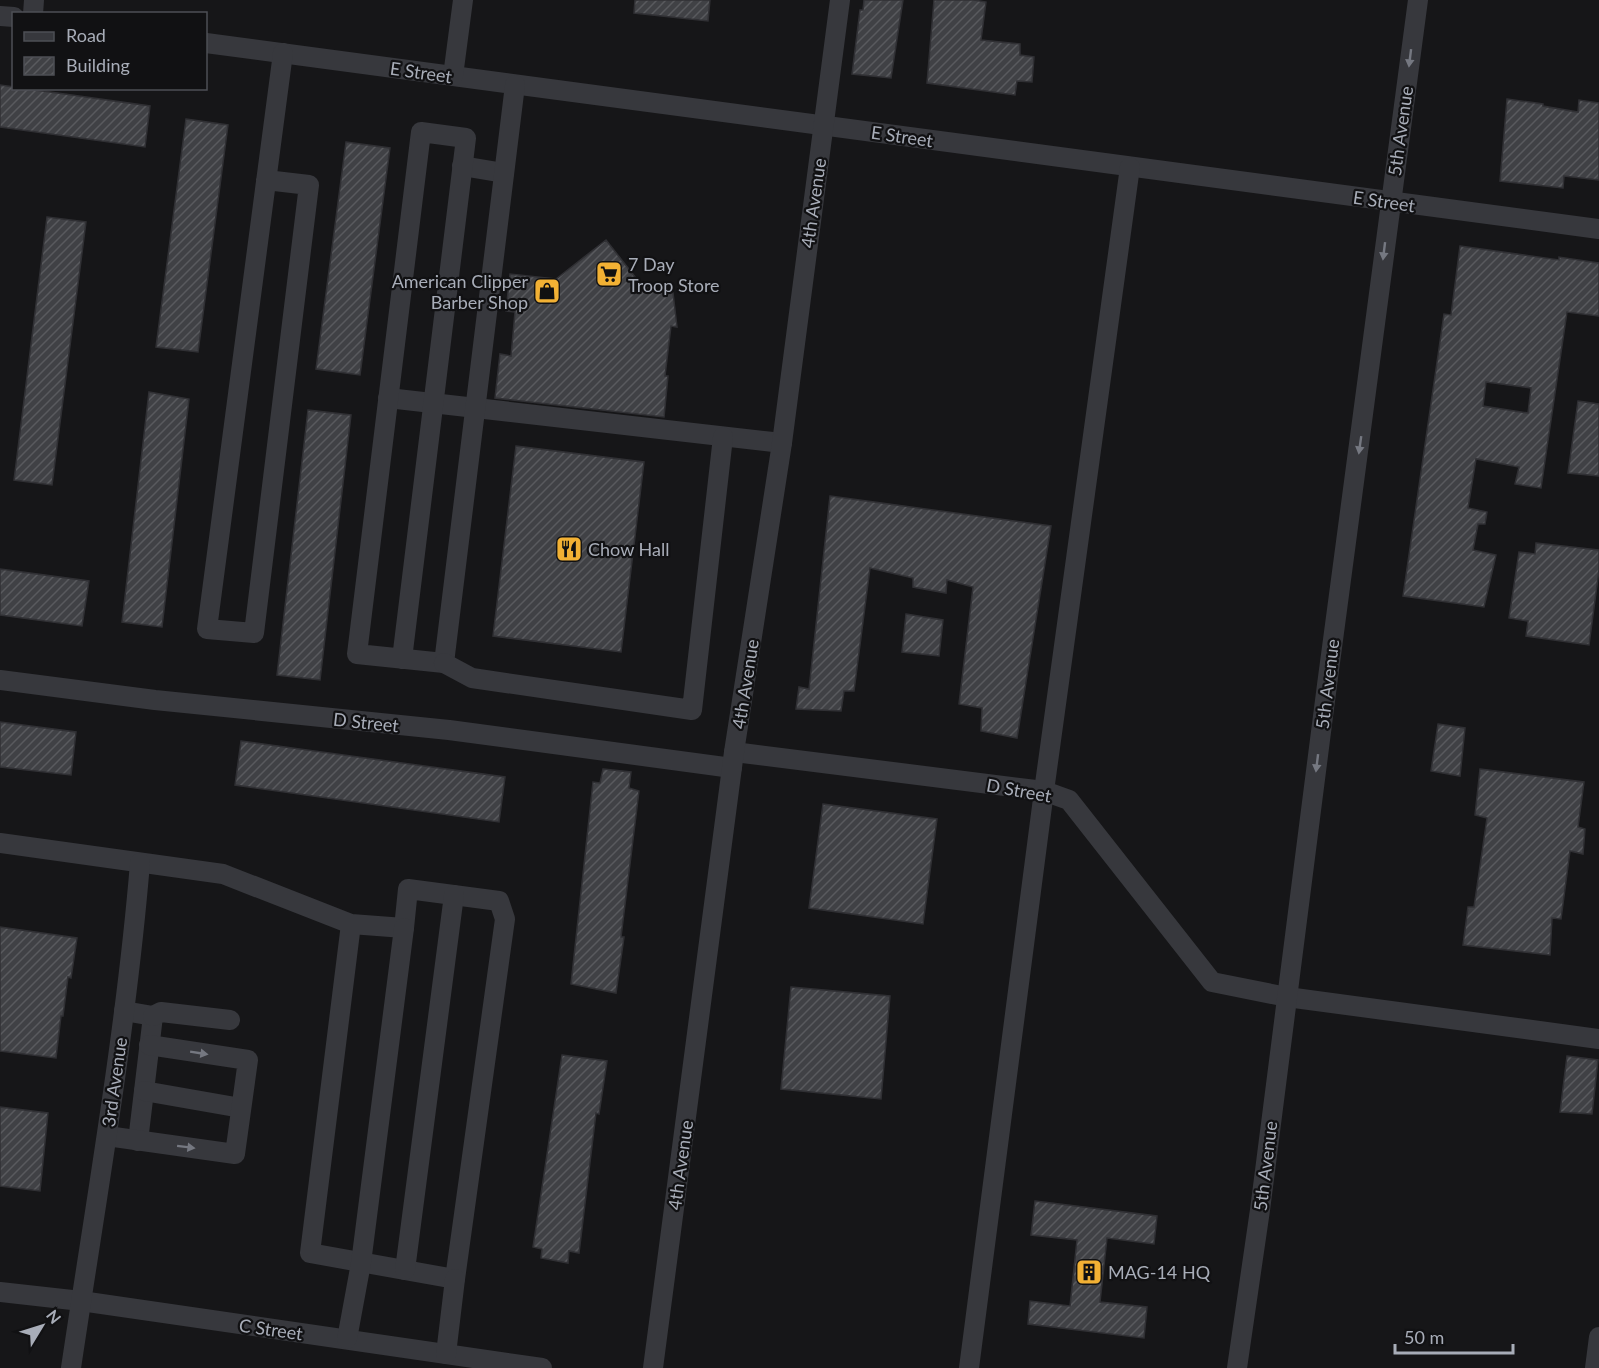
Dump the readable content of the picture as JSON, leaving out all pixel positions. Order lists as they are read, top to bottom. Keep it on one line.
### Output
{"streets":{"street":["E Street","5th Avenue","4th Avenue","D Street","3rd Avenue","C Street"]},"crossings":[["E Street","5th Avenue"],["E Street","4th Avenue"],["5th Avenue","D Street"],["4th Avenue","D Street"],["3rd Avenue","C Street"]],"one_way":["5th Avenue"],"places":{"supermarket":["7 Day Troop Store"],"shop":["American Clipper Barber Shop"],"restaurant":["Chow Hall"],"building":["MAG-14 HQ"]},"legend":["Road","Building"],"scale_bar":"50 m","north":"top right"}
